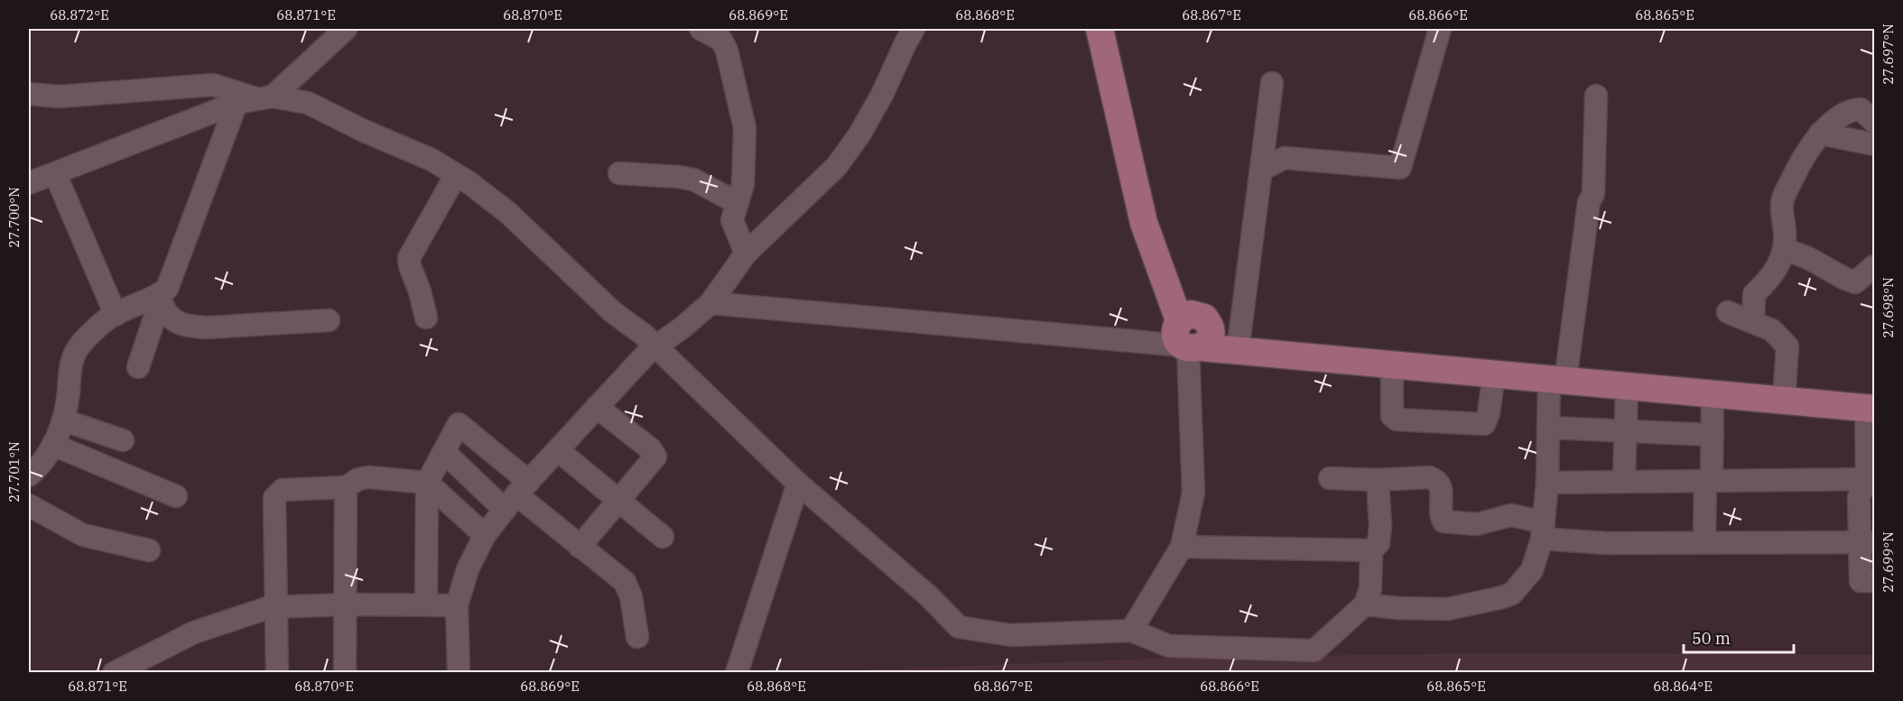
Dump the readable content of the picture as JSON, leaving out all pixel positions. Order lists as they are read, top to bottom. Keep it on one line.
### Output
{"scale_bar":"50 m","coordinates":["68.872°E","68.871°E","68.870°E","68.869°E","68.868°E","68.867°E","68.866°E","68.865°E","27.697°N","27.700°N","27.698°N","27.701°N","27.699°N","68.864°E"]}
